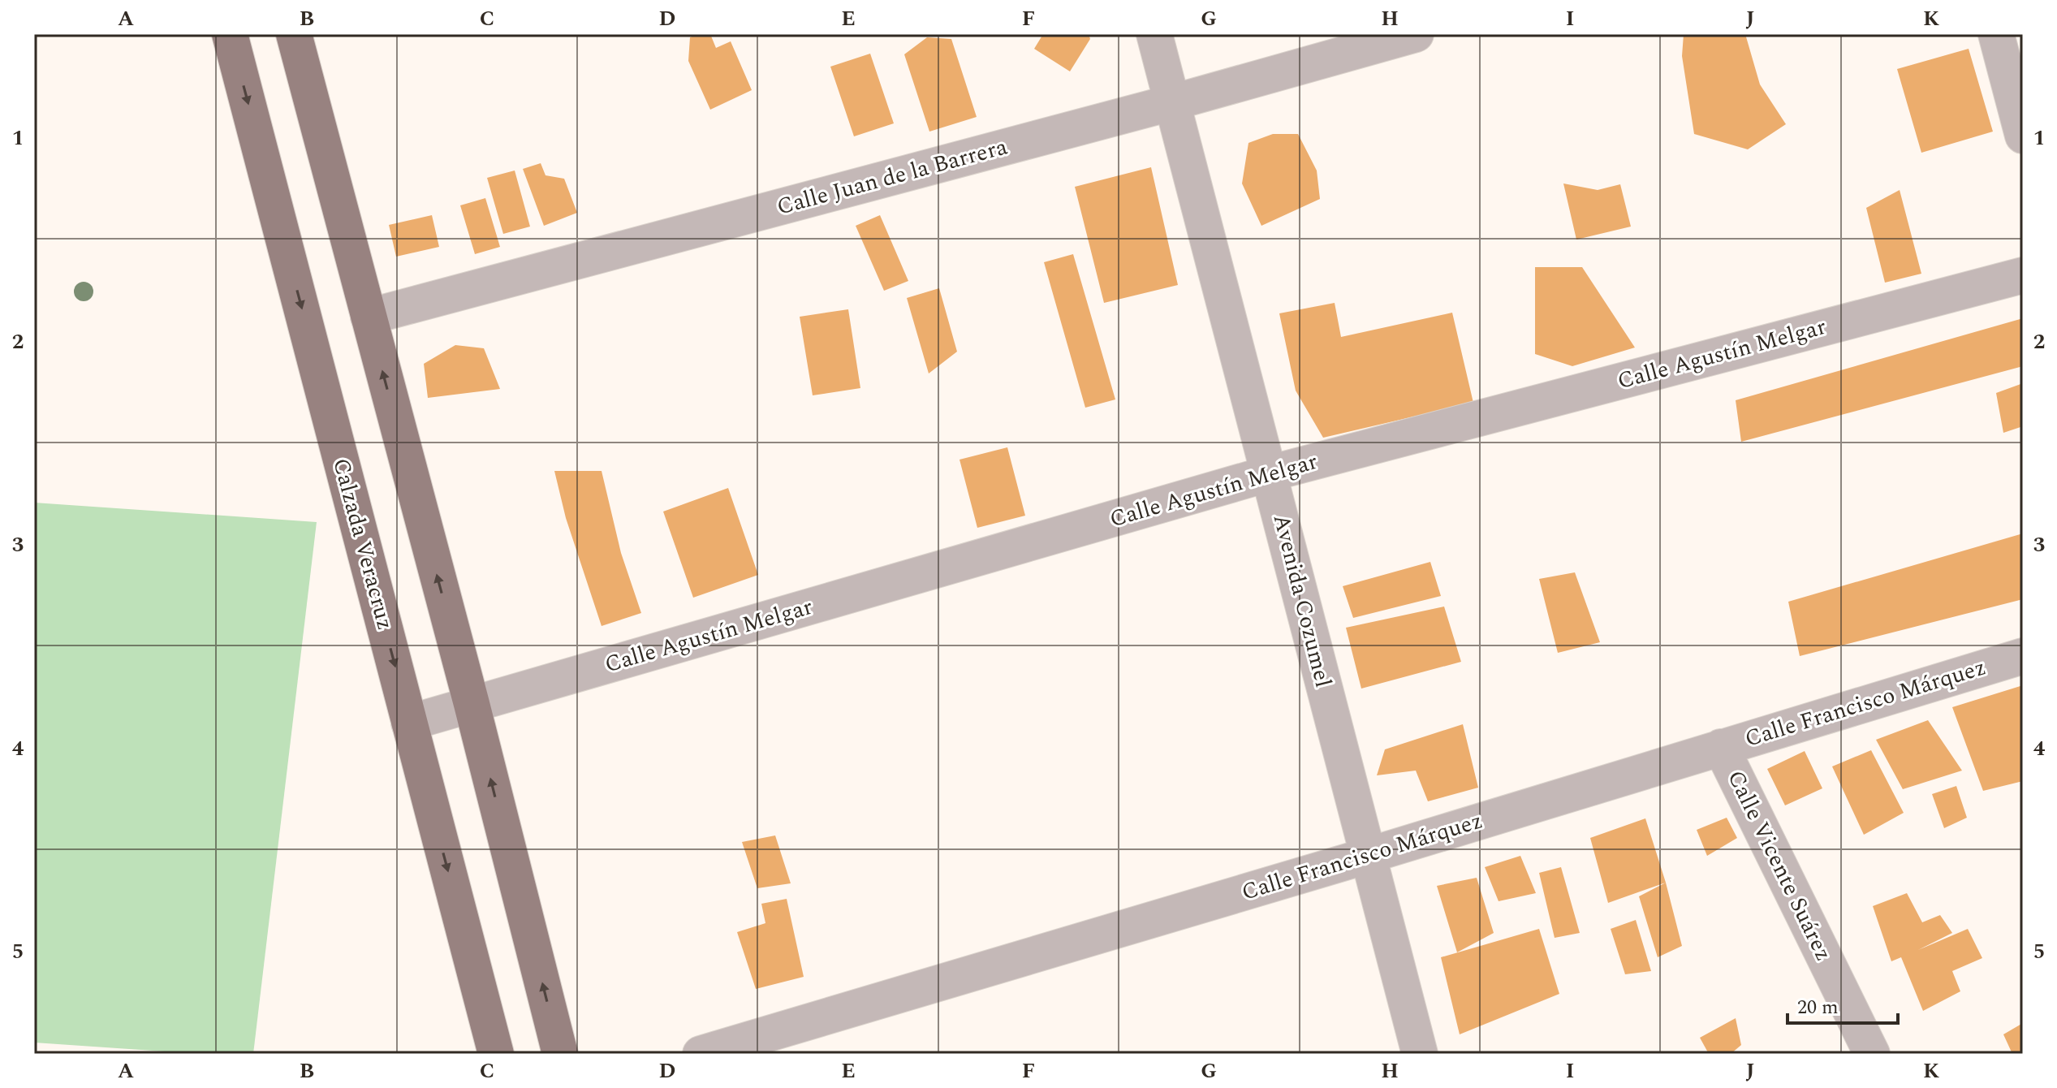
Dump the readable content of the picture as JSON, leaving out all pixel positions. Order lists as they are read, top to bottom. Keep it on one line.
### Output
{"streets":{"main road":["Calzada Veracruz"],"street":["Calle Juan de la Barrera","Calle Agustín Melgar","Avenida Cozumel","Calle Francisco Márquez","Calle Vicente Suárez"]},"crossings":[["Calle Juan de la Barrera","Avenida Cozumel"],["Calle Agustín Melgar","Calzada Veracruz"],["Calle Agustín Melgar","Avenida Cozumel"],["Avenida Cozumel","Calle Francisco Márquez"],["Calle Francisco Márquez","Calle Vicente Suárez"]],"scale_bar":"20 m","grid":{"columns":["A","B","C","D","E","F","G","H","I","J","K"],"rows":["1","2","3","4","5"]}}
